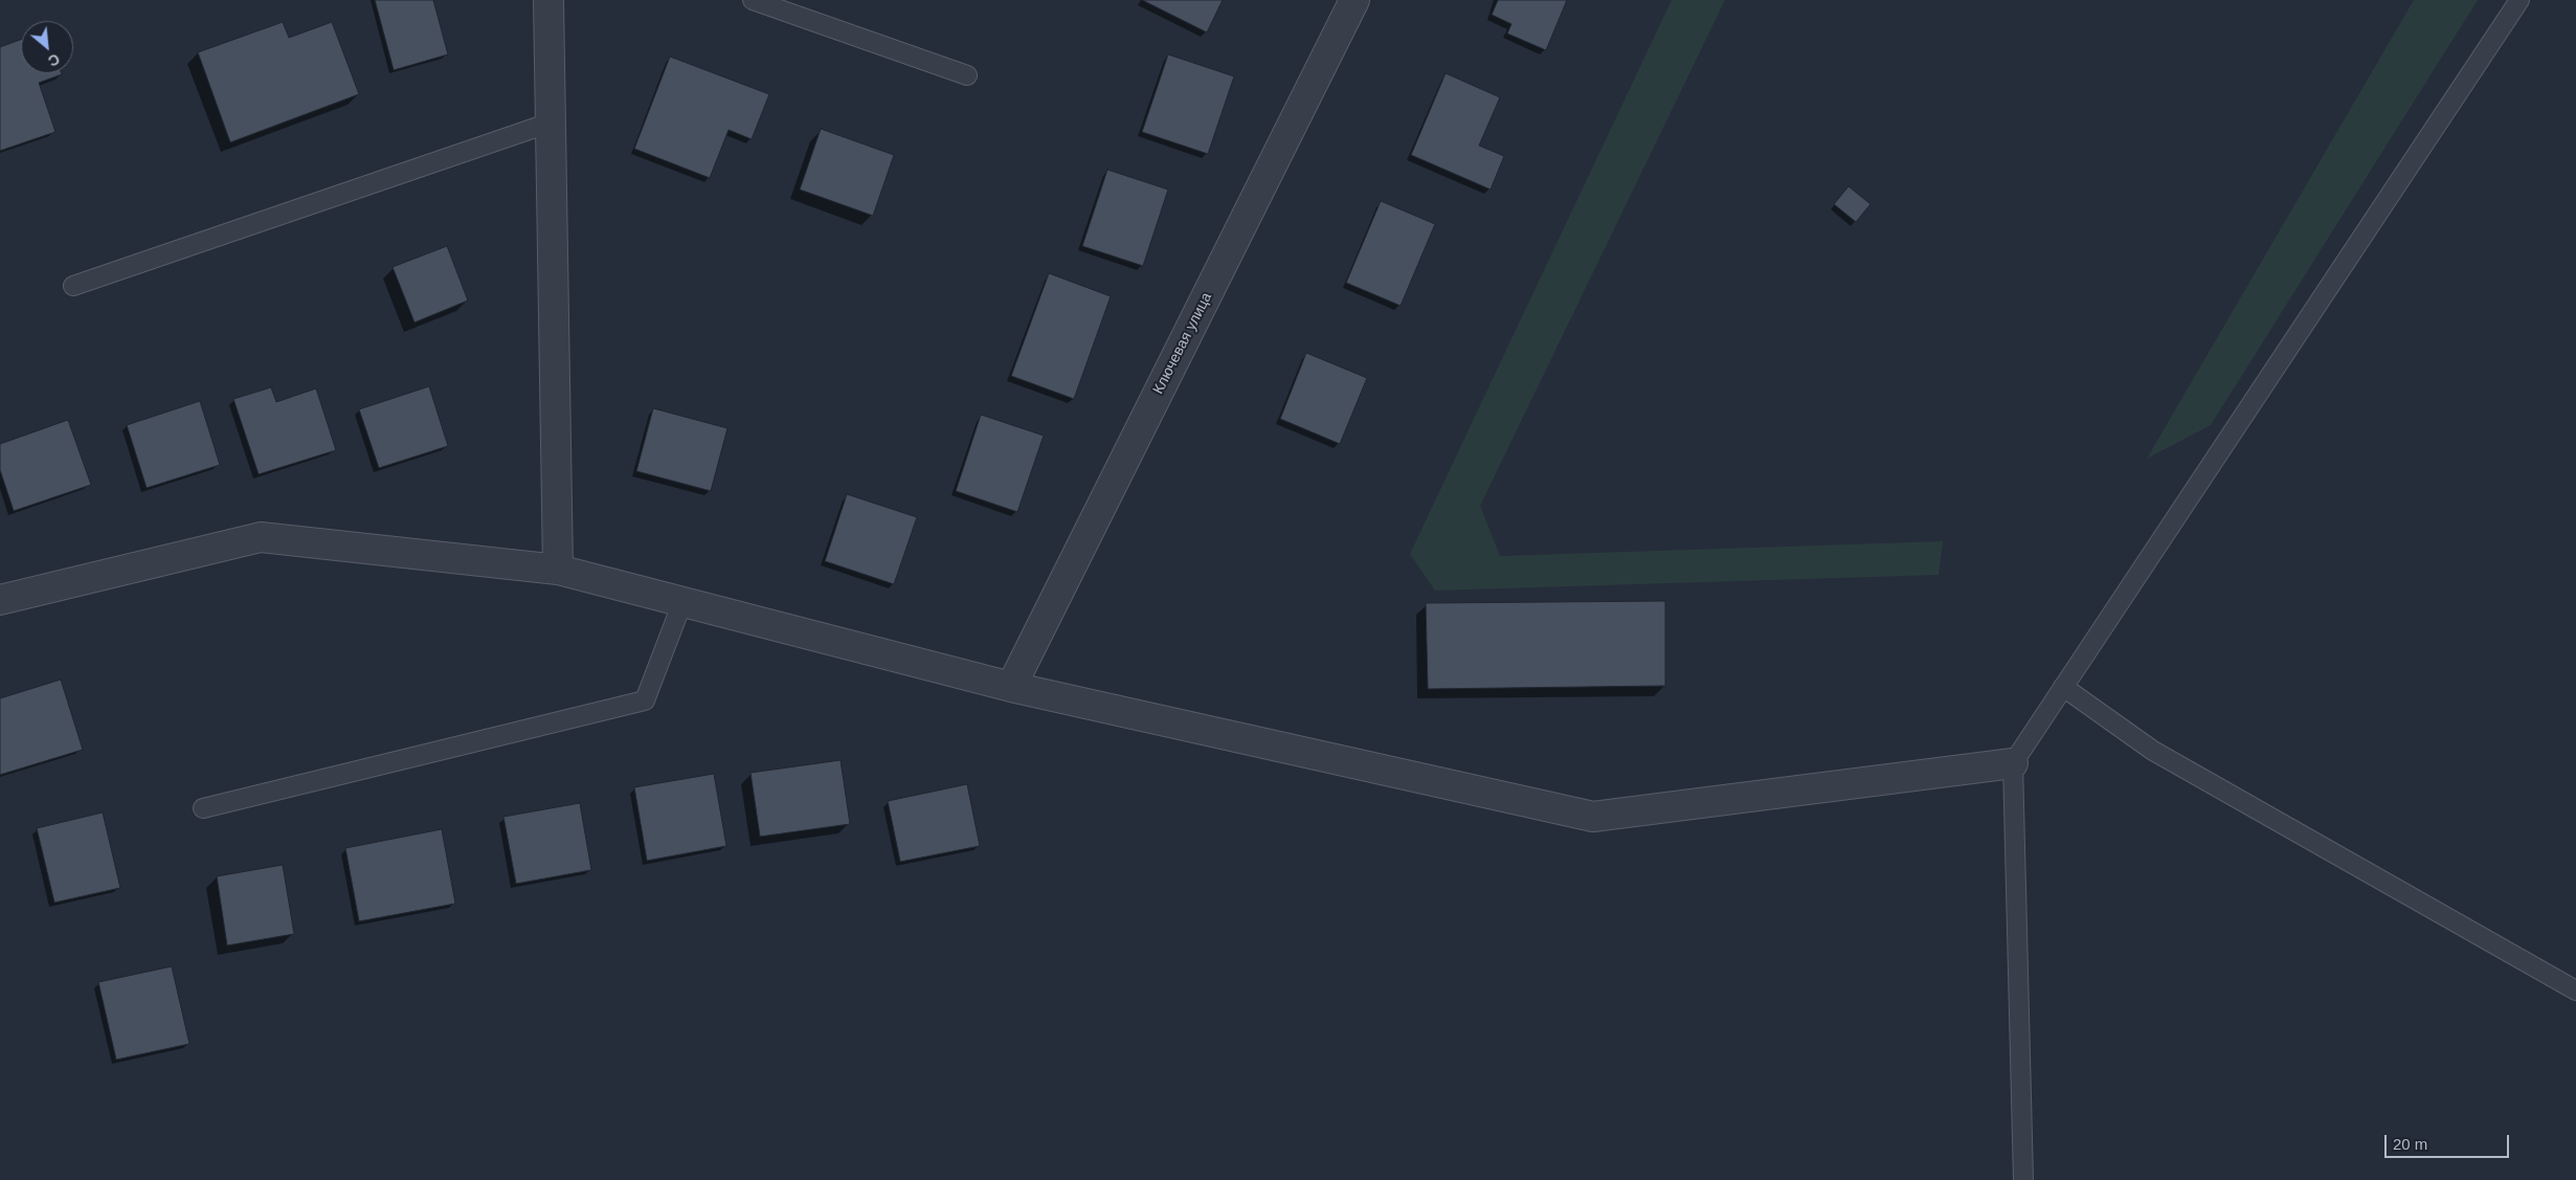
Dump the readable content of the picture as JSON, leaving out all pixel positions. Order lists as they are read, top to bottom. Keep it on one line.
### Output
{"streets":{"street":["Ключевая улица"]},"scale_bar":"20 m","north":"bottom right"}
